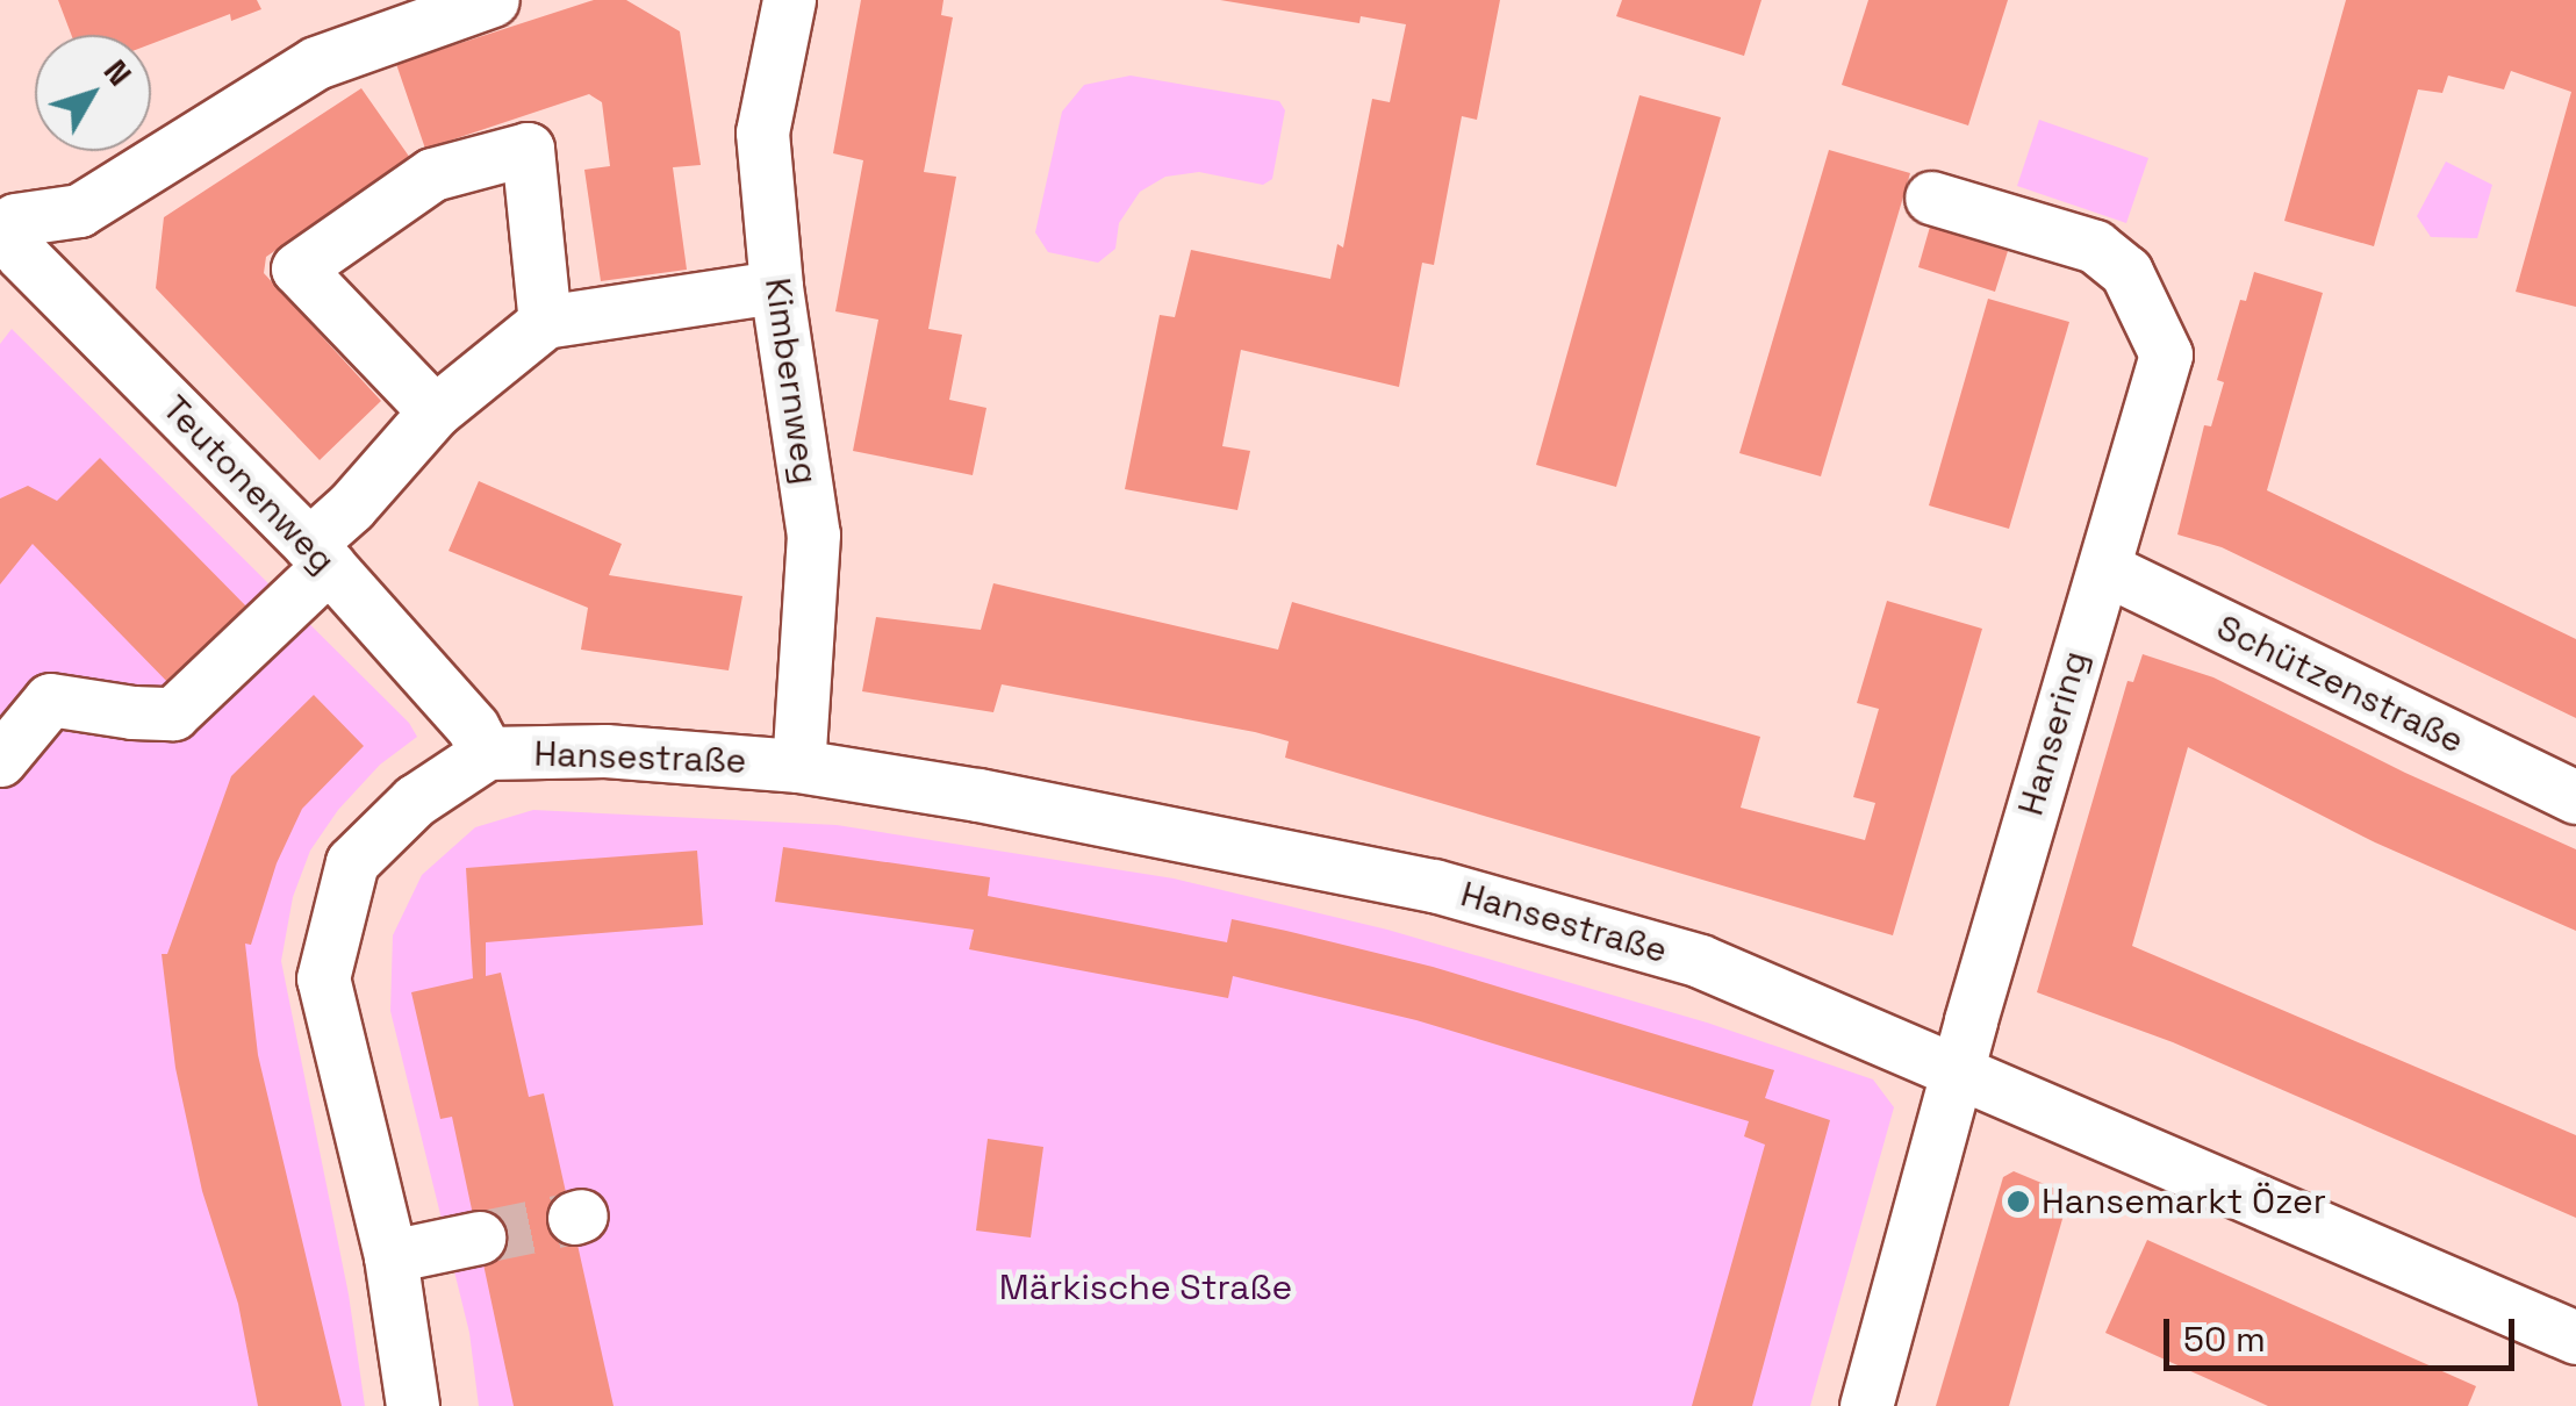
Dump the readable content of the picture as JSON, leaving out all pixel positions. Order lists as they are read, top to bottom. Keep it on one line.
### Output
{"streets":{"street":["Kimbernweg","Teutonenweg","Schützenstraße","Hansering","Hansestraße"]},"crossings":[["Kimbernweg","Hansestraße"],["Teutonenweg","Hansestraße"],["Schützenstraße","Hansering"],["Hansering","Hansestraße"]],"parks":["Märkische Straße"],"places":["Hansemarkt Özer"],"scale_bar":"50 m","north":"top right"}
